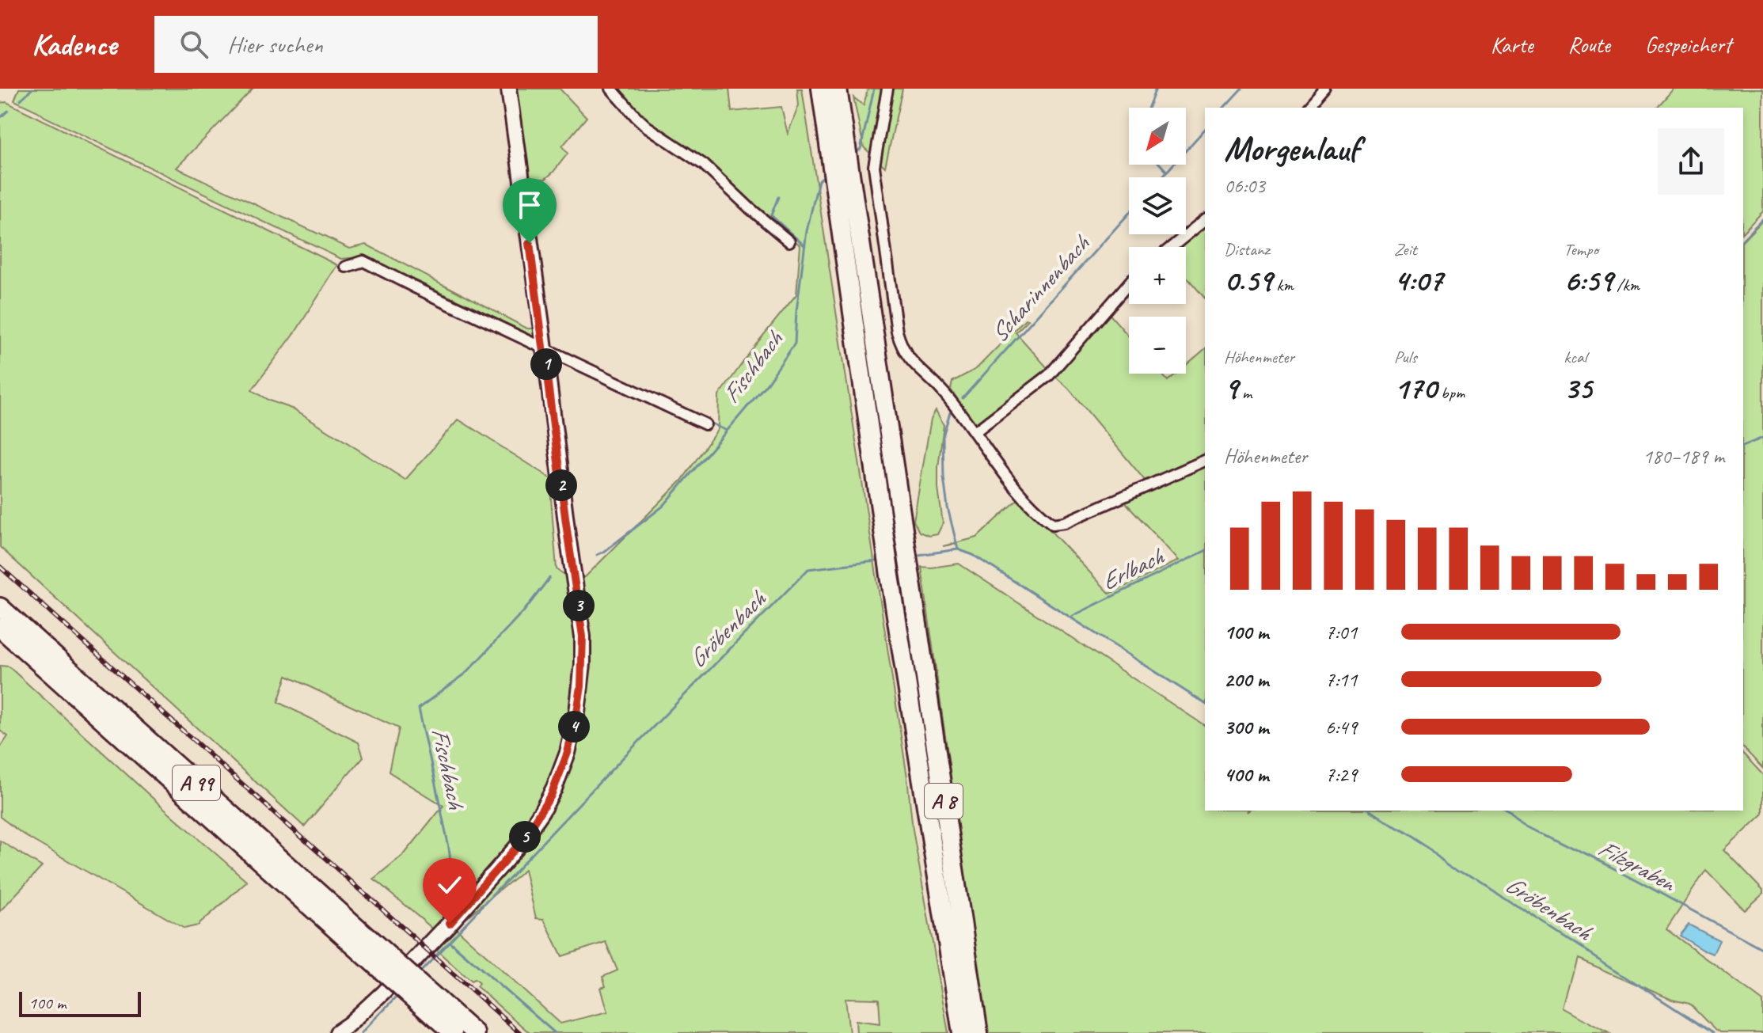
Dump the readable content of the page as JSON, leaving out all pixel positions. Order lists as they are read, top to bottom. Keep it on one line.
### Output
{"streets":{"highway":["A 99","A 8"]},"water":["Scharinnenbach","Fischbach","Erlbach","Gröbenbach","Filzgraben"],"scale_bar":"100 m","north":"bottom left","page":{"header":"Kadence","search":"Hier suchen","nav":["Karte","Route","Gespeichert"],"map_buttons":["+","−"],"heading":["Morgenlauf","06:03"],"stats":[["Distanz","0.59 km"],["Zeit","4:07"],["Tempo","6:59 /km"],["Höhenmeter","9 m"],["Puls","170 bpm"],["kcal","35"]],"pins":["1","2","3","4","5"],"chart":["Höhenmeter","180–189 m"],"list":[{"name":"100 m","note":"7:01"},{"name":"200 m","note":"7:11"},{"name":"300 m","note":"6:49"},{"name":"400 m","note":"7:29"}],"scale":"100 m"}}
